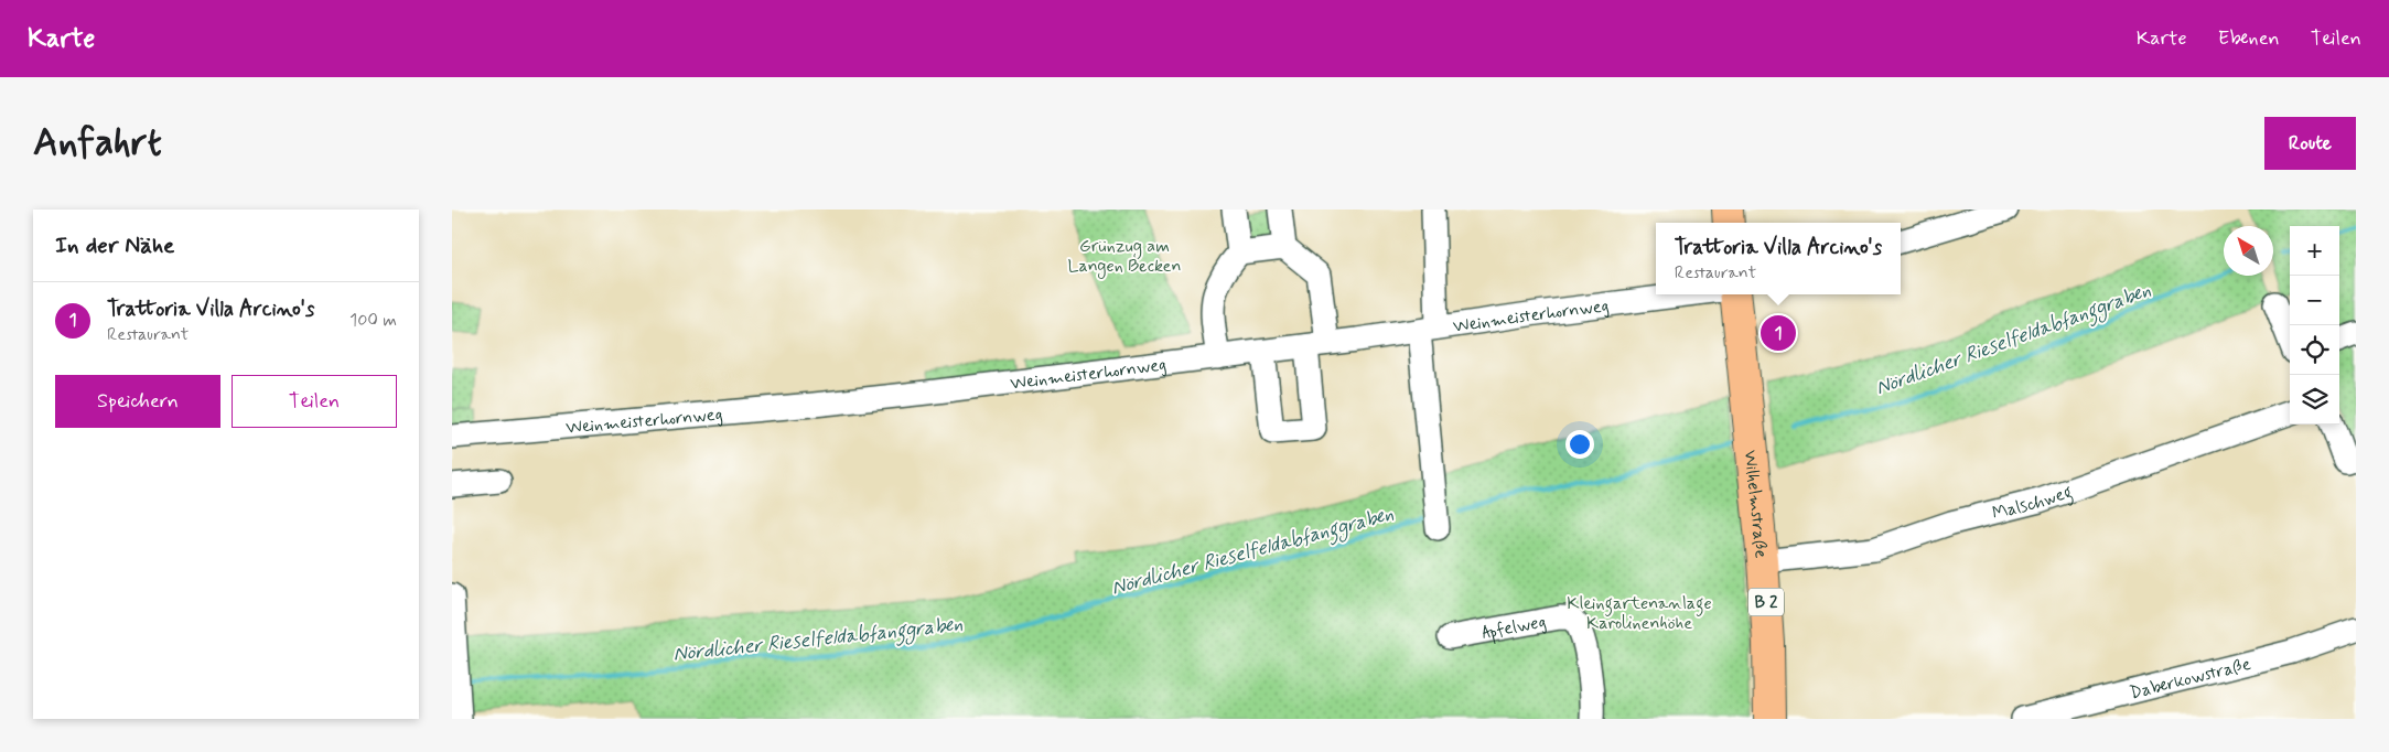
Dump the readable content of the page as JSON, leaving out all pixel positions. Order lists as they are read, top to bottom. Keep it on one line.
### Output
{"streets":{"main road":["Wilhelmstraße","B 2"],"street":["Weinmeisterhornweg","Malschweg","Apfelweg","Daberkowstraße"]},"crossings":[["Malschweg","Wilhelmstraße"]],"water":["Nördlicher Rieselfeldabfanggraben"],"parks":["Grünzug am Langen Becken","Kleingartenanlage Karolinenhöhe"],"north":"top left","page":{"header":"Karte","nav":["Karte","Ebenen","Teilen"],"buttons":["Route",["Speichern","Teilen"]],"title":"Anfahrt","heading":"In der Nähe","popup":["Trattoria Villa Arcino's","Restaurant"],"map_buttons":["+","−"],"list":[{"mark":"1","name":"Trattoria Villa Arcino's","note":"Restaurant","value":"100 m"}],"pins":"1"}}
